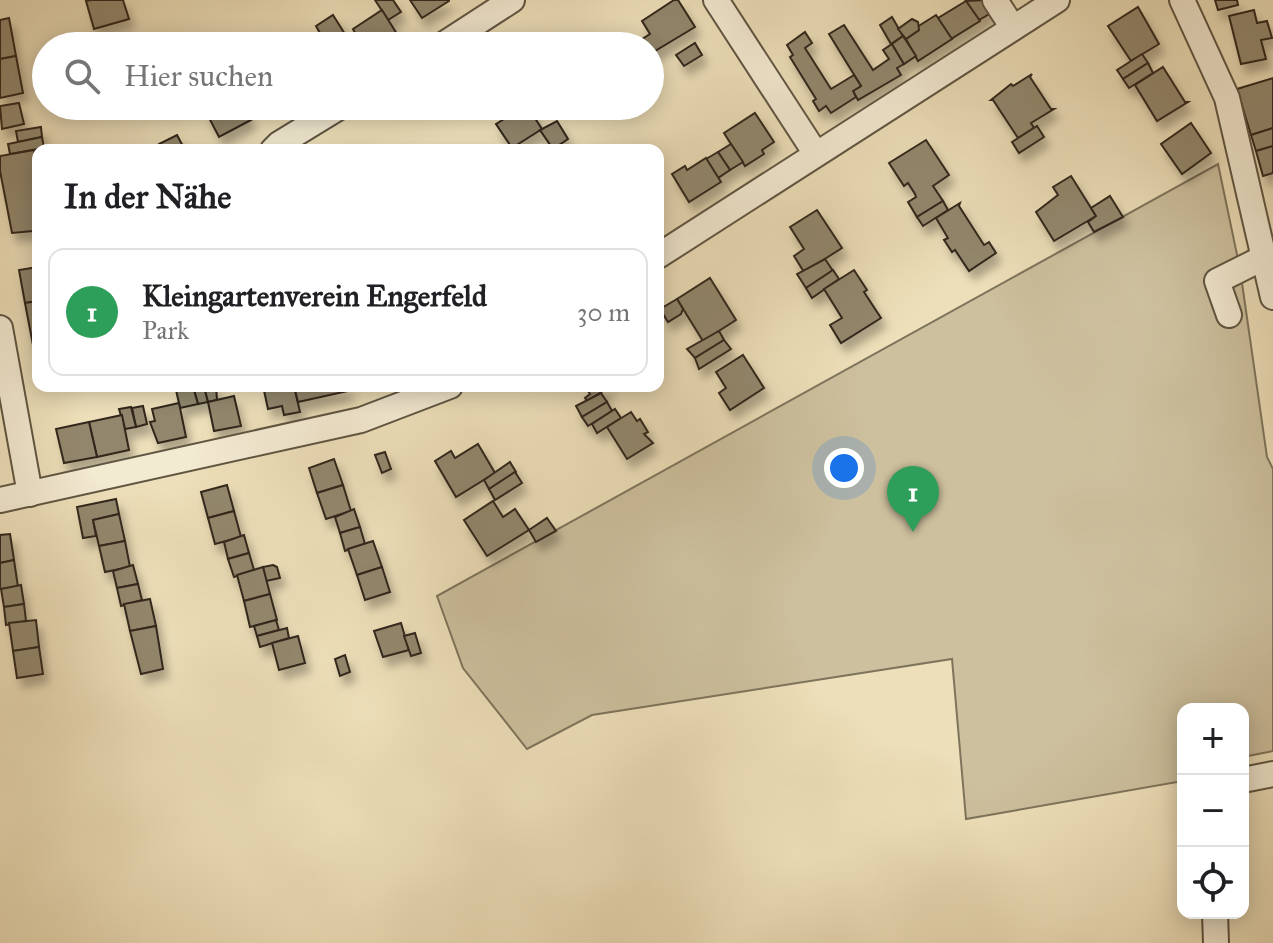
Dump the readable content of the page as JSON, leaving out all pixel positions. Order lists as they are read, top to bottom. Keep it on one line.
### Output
{"page":{"search":"Hier suchen","heading":"In der Nähe","list":[{"mark":"1","name":"Kleingartenverein Engerfeld","note":"Park","value":"30 m"}],"pins":"1","map_buttons":["+","−"]}}
